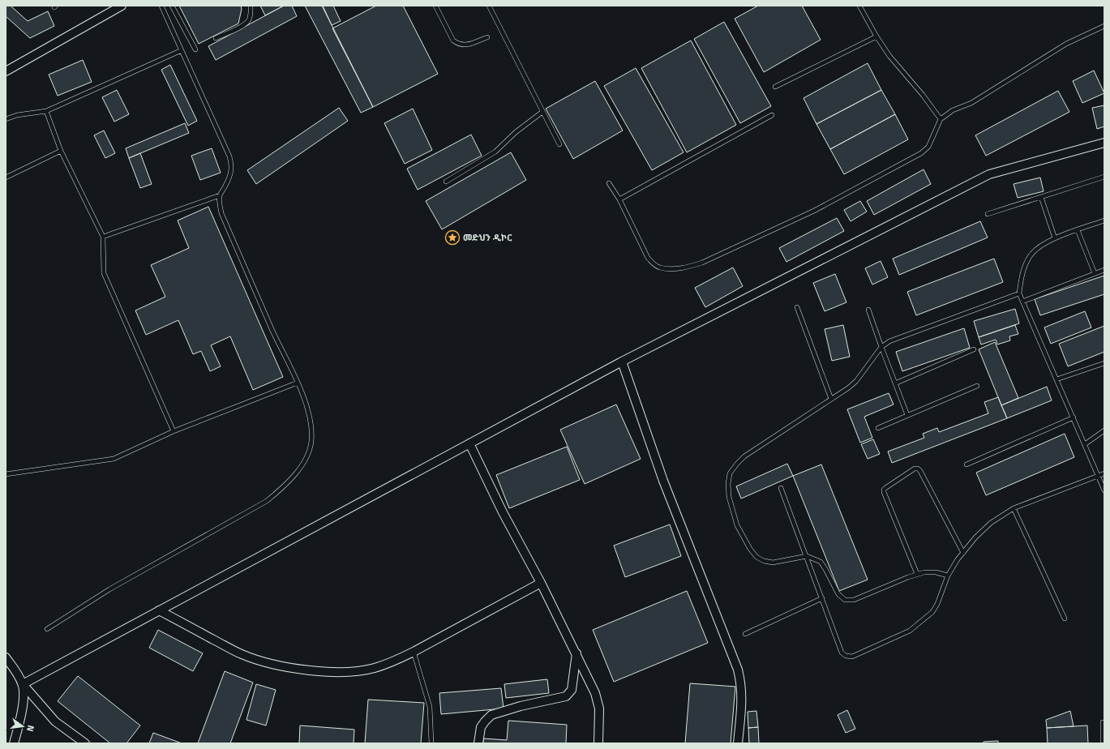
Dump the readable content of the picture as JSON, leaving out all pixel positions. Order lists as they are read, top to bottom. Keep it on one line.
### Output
{"places":{"place":["መድህን ዲኮር"]},"north":"right"}
